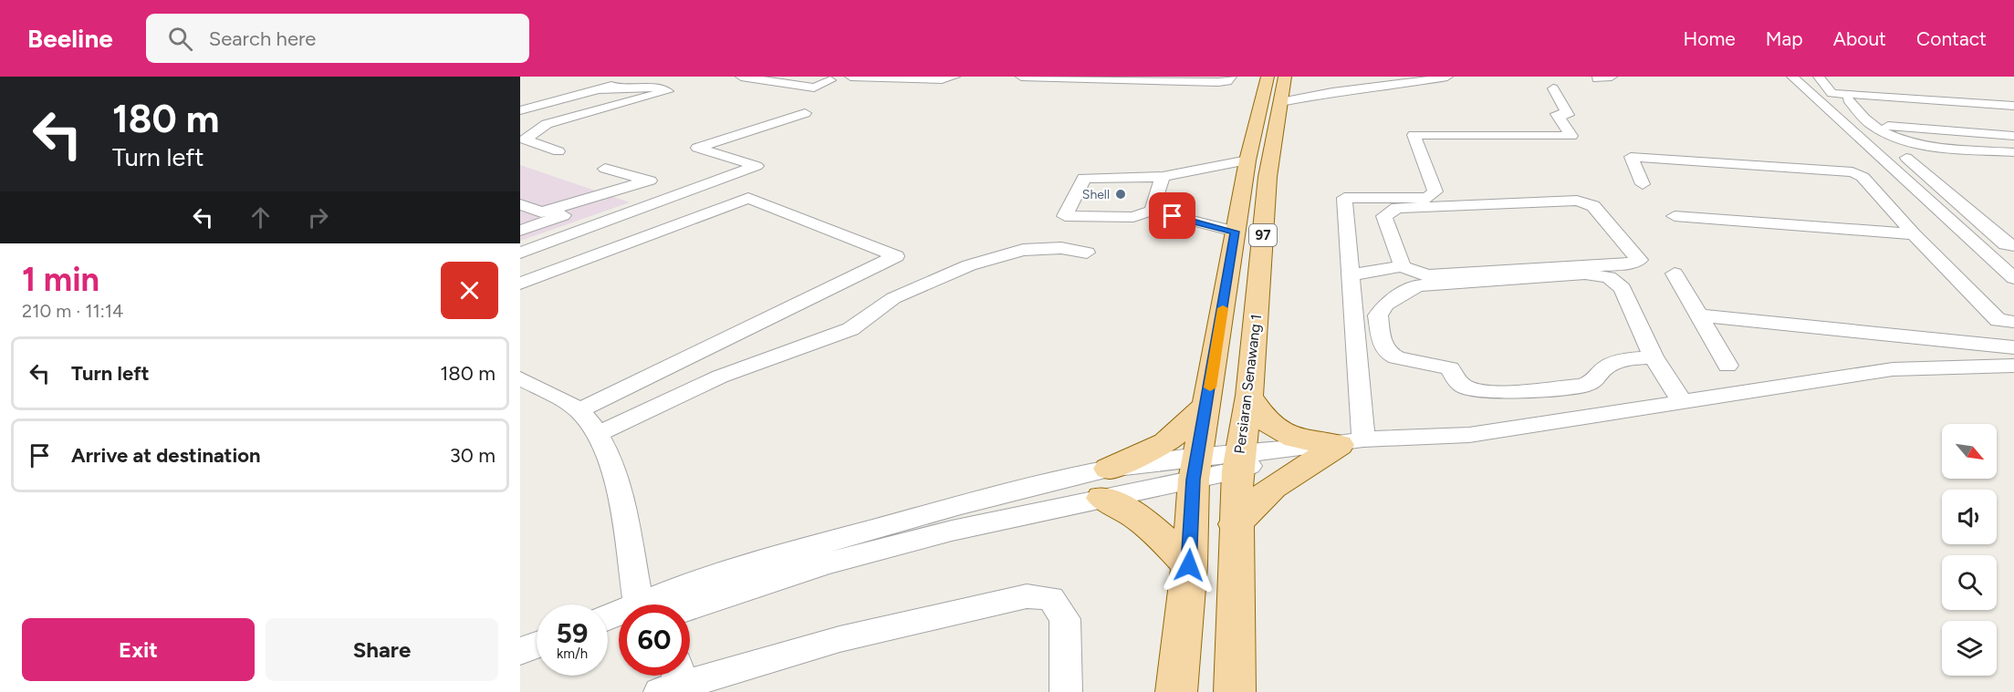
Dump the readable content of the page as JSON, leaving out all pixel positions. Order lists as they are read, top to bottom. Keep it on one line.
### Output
{"streets":{"main road":["97","Persiaran Senawang 1"]},"places":["Shell"],"north":"bottom right","page":{"header":"Beeline","search":"Search here","nav":["Home","Map","About","Contact"],"turn":["180 m","Turn left"],"heading":["1 min","210 m · 11:14"],"list":[{"name":"Turn left","value":"180 m"},{"name":"Arrive at destination","value":"30 m"}],"speed":"59 km/h","limit":"60","buttons":["Exit","Share"]}}
